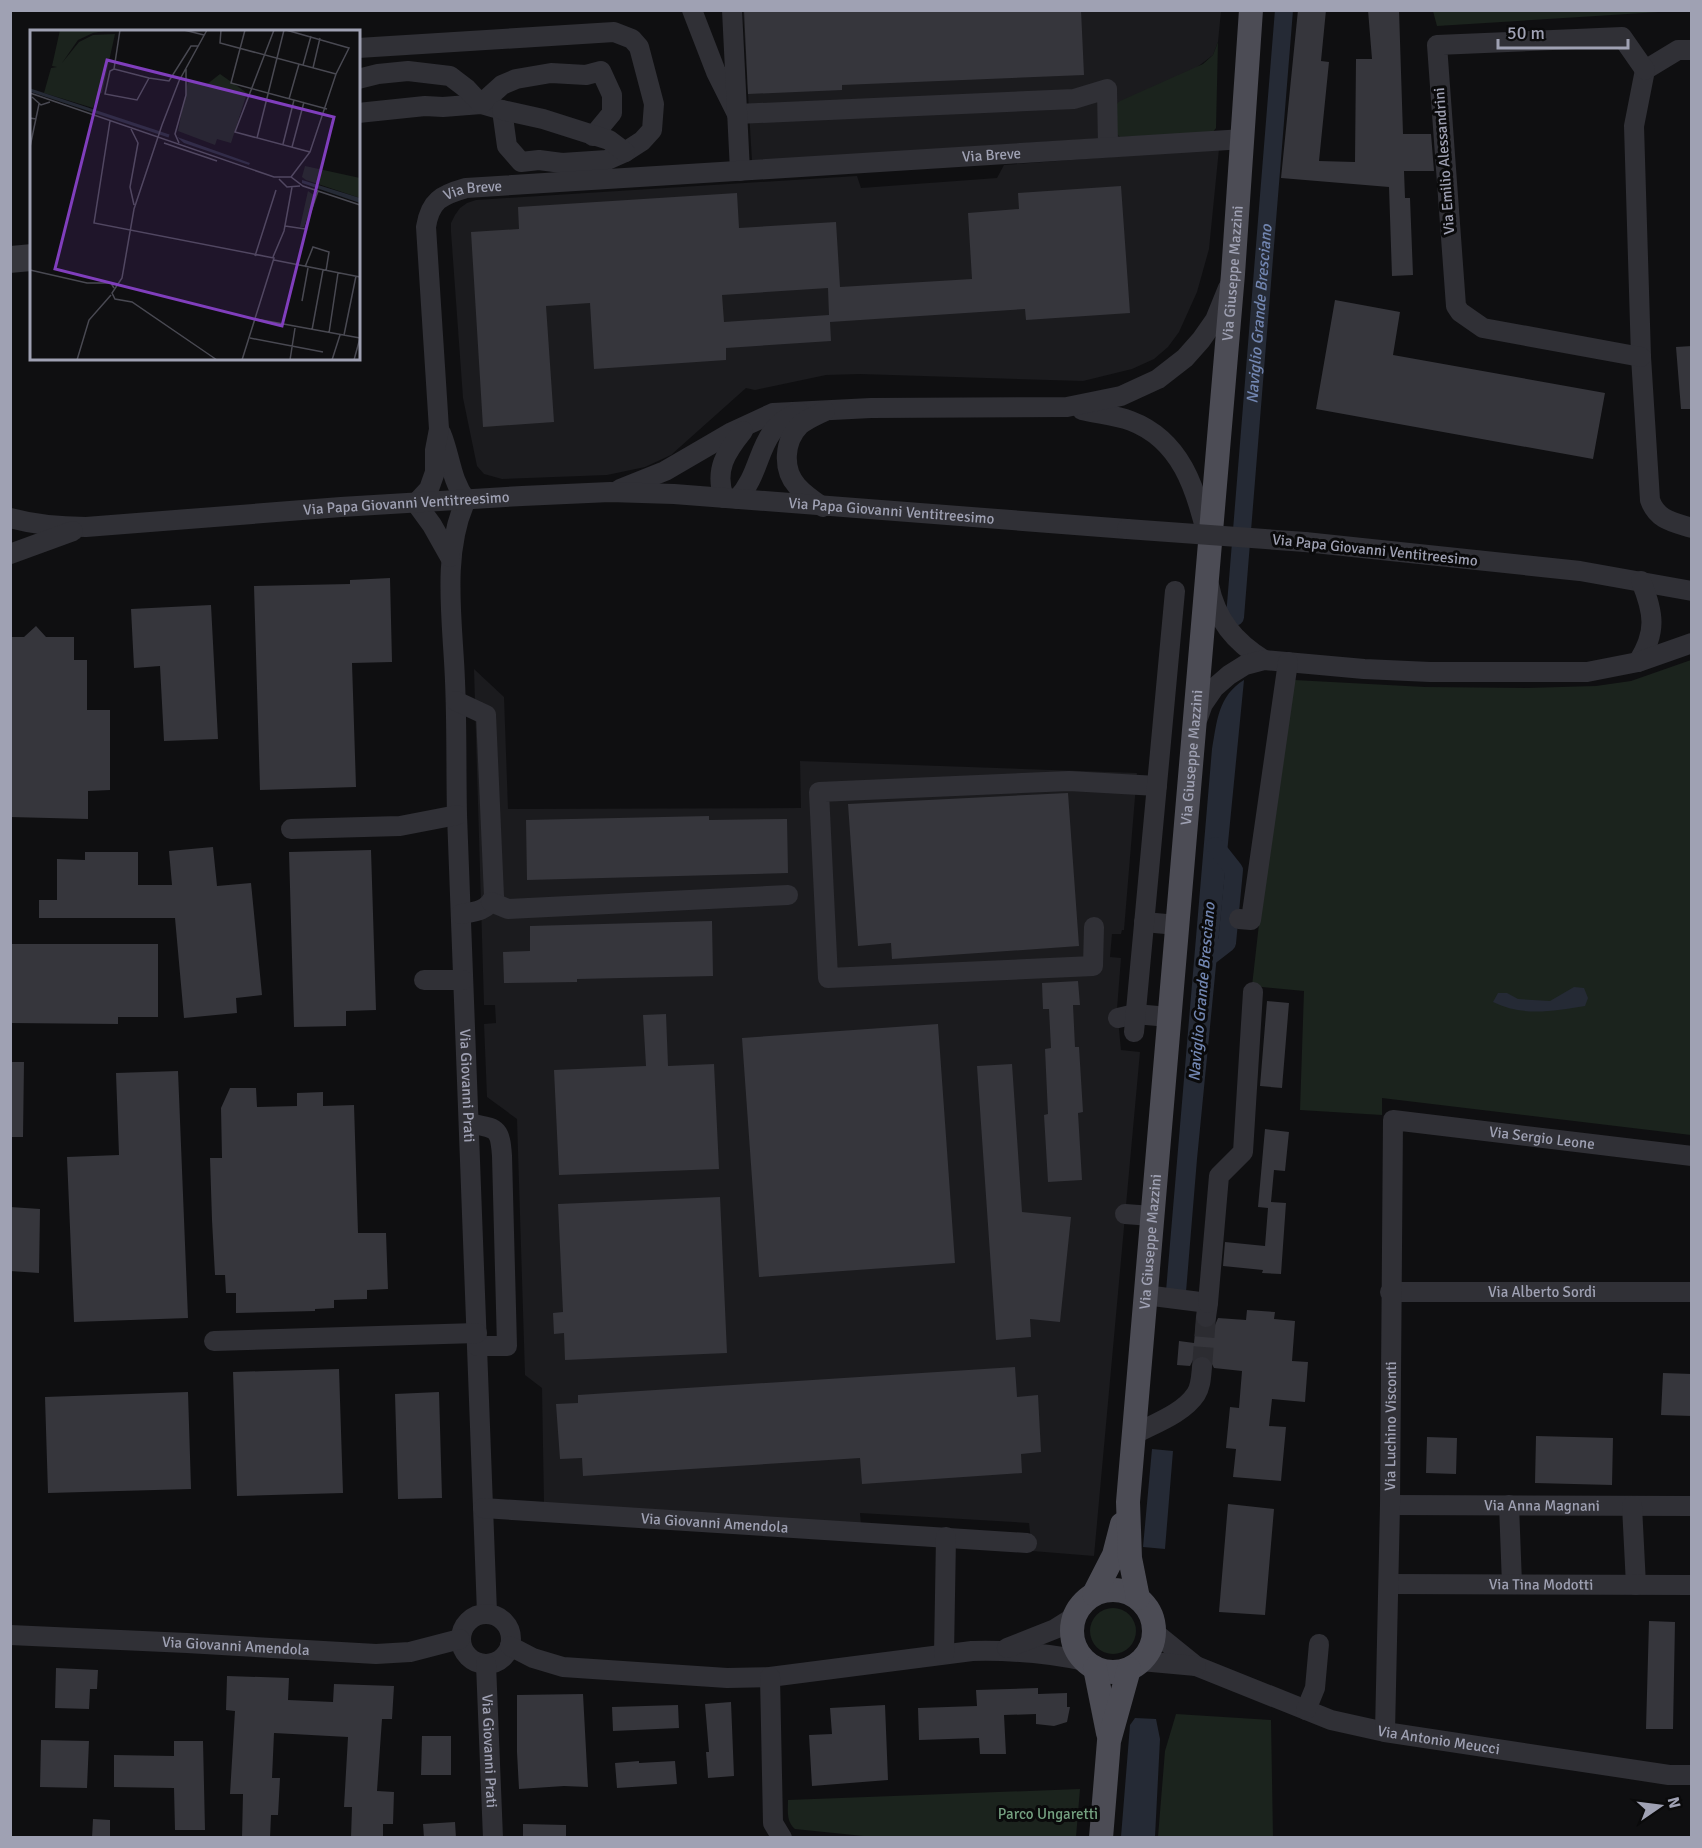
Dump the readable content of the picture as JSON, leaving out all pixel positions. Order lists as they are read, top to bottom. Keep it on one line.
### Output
{"streets":{"main road":["Via Giuseppe Mazzini"],"street":["Via Breve","Via Emilio Alessandrini","Via Papa Giovanni Ventitreesimo","Via Giovanni Prati","Via Sergio Leone","Via Alberto Sordi","Via Luchino Visconti","Via Anna Magnani","Via Giovanni Amendola","Via Tina Modotti","Via Antonio Meucci"]},"crossings":[["Via Breve","Via Giuseppe Mazzini"],["Via Giuseppe Mazzini","Via Antonio Meucci"],["Via Papa Giovanni Ventitreesimo","Via Giovanni Prati"],["Via Giovanni Prati","Via Giovanni Amendola"],["Via Sergio Leone","Via Luchino Visconti"],["Via Alberto Sordi","Via Luchino Visconti"],["Via Luchino Visconti","Via Anna Magnani"],["Via Luchino Visconti","Via Tina Modotti"],["Via Luchino Visconti","Via Antonio Meucci"]],"water":["Naviglio Grande Bresciano"],"parks":["Parco Ungaretti"],"scale_bar":"50 m","north":"right"}
